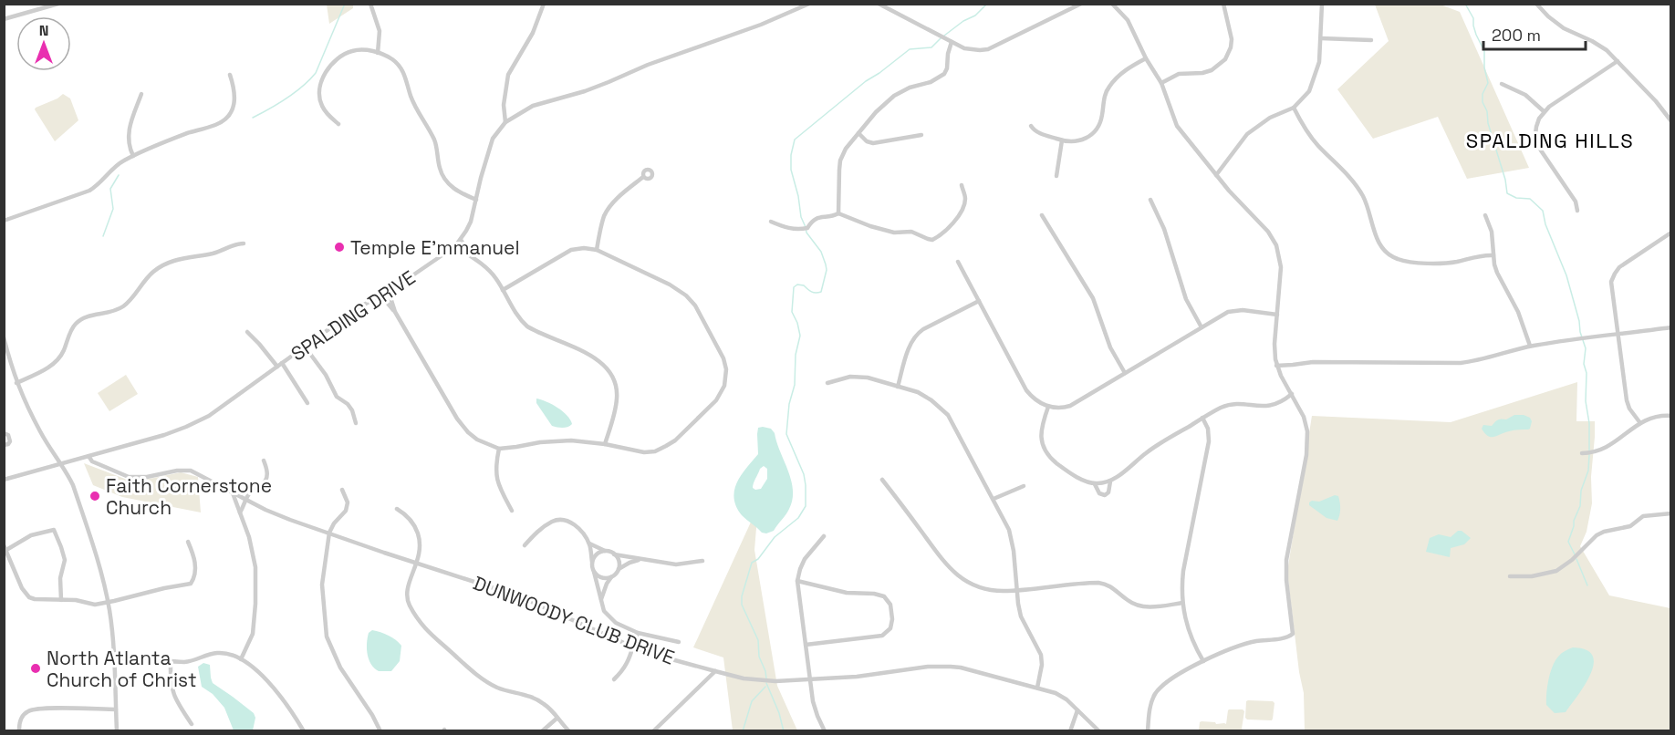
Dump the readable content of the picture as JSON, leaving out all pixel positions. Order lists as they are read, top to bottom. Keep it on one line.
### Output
{"streets":{"street":["SPALDING DRIVE","DUNWOODY CLUB DRIVE"]},"crossings":[["SPALDING DRIVE","DUNWOODY CLUB DRIVE"]],"districts":["SPALDING HILLS"],"places":["Temple E'mmanuel","Faith Cornerstone Church","North Atlanta Church of Christ"],"scale_bar":"200 m","north":"top"}
